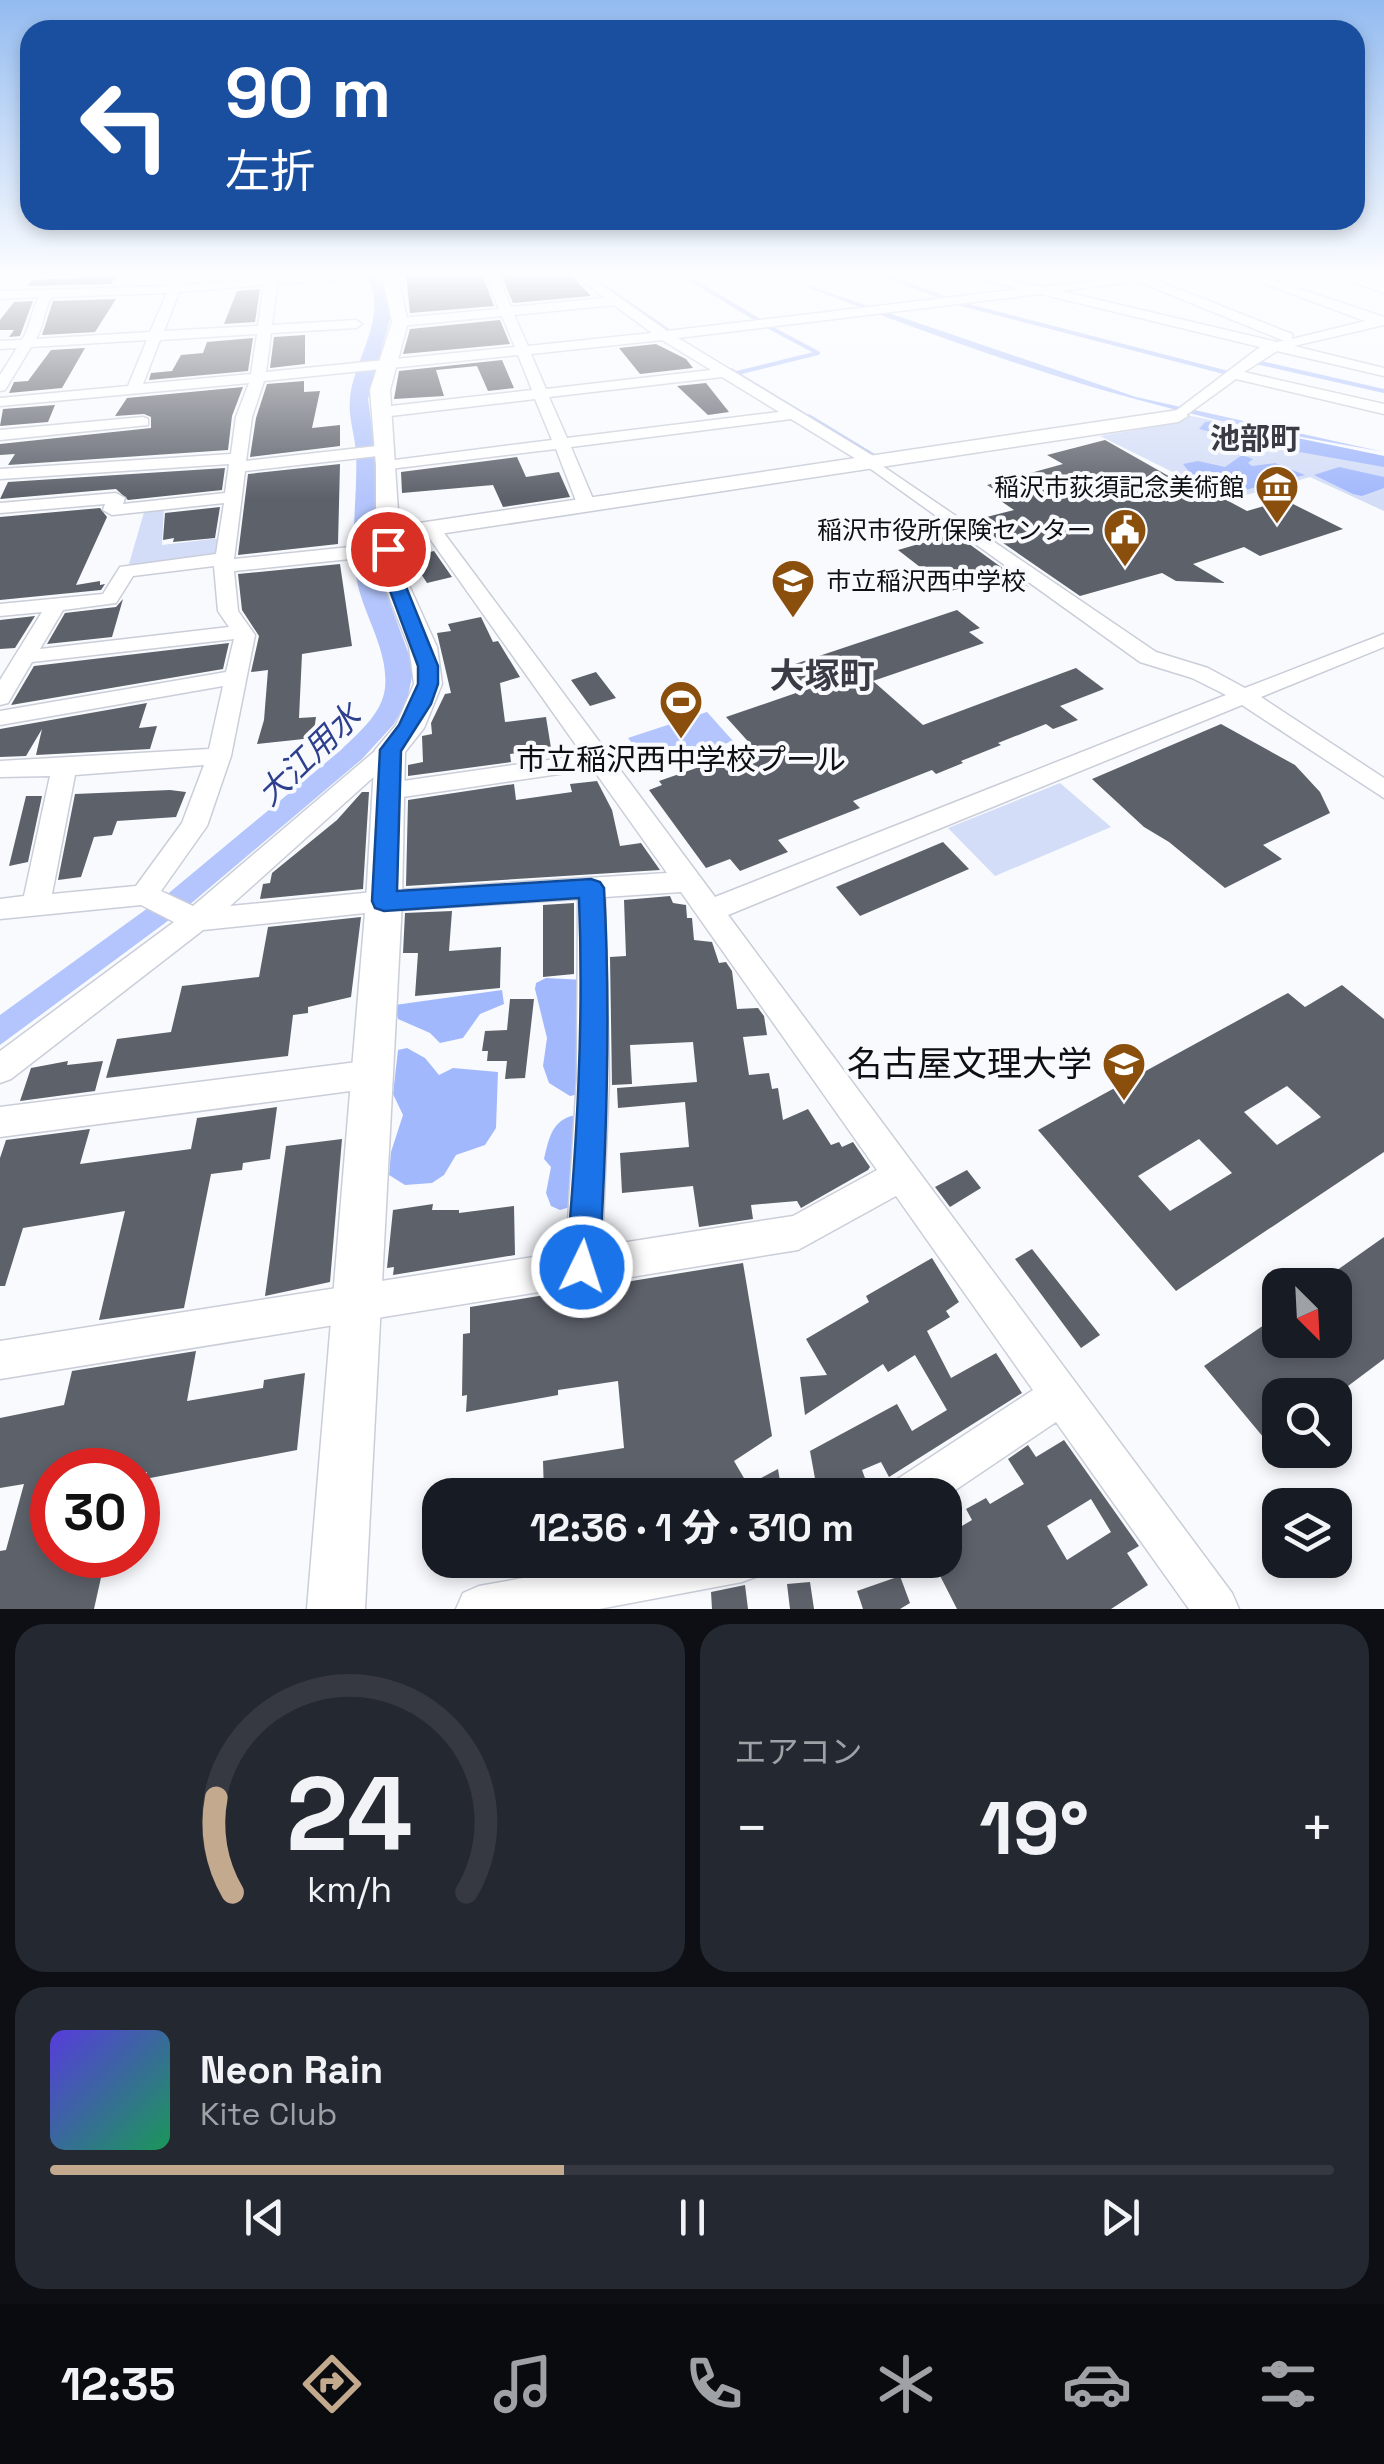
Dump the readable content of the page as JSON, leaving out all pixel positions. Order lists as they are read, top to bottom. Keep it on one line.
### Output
{"districts":["池部町","大塚町"],"water":["大江用水"],"places":{"museum":["稲沢市荻須記念美術館"],"public building":["稲沢市役所保険センター"],"school or university":["市立稲沢西中学校","名古屋文理大学"],"sports":["市立稲沢西中学校プール"]},"north":"bottom right","page":{"turn":["90 m","左折"],"limit":"30","trip":"12:36 · 1 分 · 310 m","tile":"エアコン","heat":["−","19°","+"],"song":["Neon Rain","Kite Club"],"tabs":"12:35","gauge":["24","km/h"]}}
